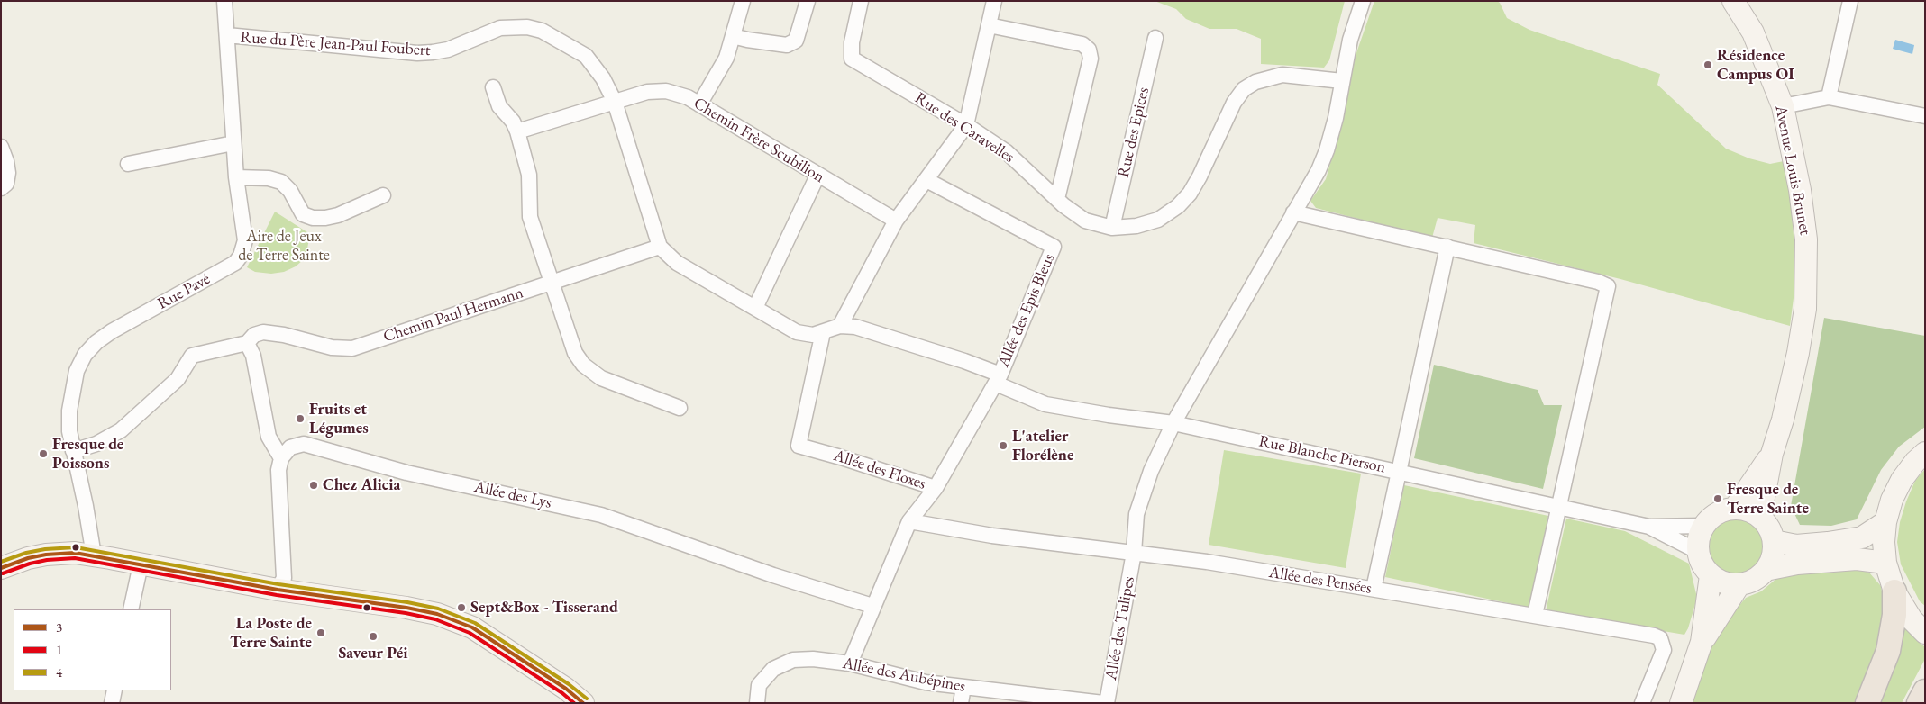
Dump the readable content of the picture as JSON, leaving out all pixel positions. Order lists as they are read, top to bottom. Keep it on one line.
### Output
{"streets":{"street":["Rue du Père Jean-Paul Foubert","Rue des Caravelles","Rue des Epices","Chemin Frère Scubilion","Avenue Louis Brunet","Rue Pavé","Allée des Epis Bleus","Chemin Paul Hermann","Rue Blanche Pierson","Allée des Floxes","Allée des Lys","Allée des Pensées","Allée des Tulipes","Allée des Aubépines"]},"crossings":[["Rue du Père Jean-Paul Foubert","Chemin Frère Scubilion"],["Rue du Père Jean-Paul Foubert","Rue Pavé"],["Rue du Père Jean-Paul Foubert","Allée des Epis Bleus"],["Rue du Père Jean-Paul Foubert","Chemin Paul Hermann"],["Rue du Père Jean-Paul Foubert","Rue Blanche Pierson"],["Rue du Père Jean-Paul Foubert","Allée des Floxes"],["Rue des Caravelles","Rue des Epices"],["Rue des Caravelles","Allée des Tulipes"],["Avenue Louis Brunet","Rue Blanche Pierson"],["Rue Pavé","Chemin Paul Hermann"],["Allée des Epis Bleus","Rue Blanche Pierson"],["Rue Blanche Pierson","Allée des Tulipes"],["Allée des Floxes","Allée des Lys"],["Allée des Floxes","Allée des Pensées"],["Allée des Floxes","Allée des Aubépines"],["Allée des Pensées","Allée des Tulipes"]],"parks":["Aire de Jeux de Terre Sainte"],"places":["Résidence Campus OI","Fruits et Légumes","L'atelier Florélène","Fresque de Poissons","Chez Alicia","Fresque de Terre Sainte","Sept&Box - Tisserand","La Poste de Terre Sainte","Saveur Péi"],"lines":["transit line 4","transit line 3","transit line 1"],"legend":["3","1","4"]}
